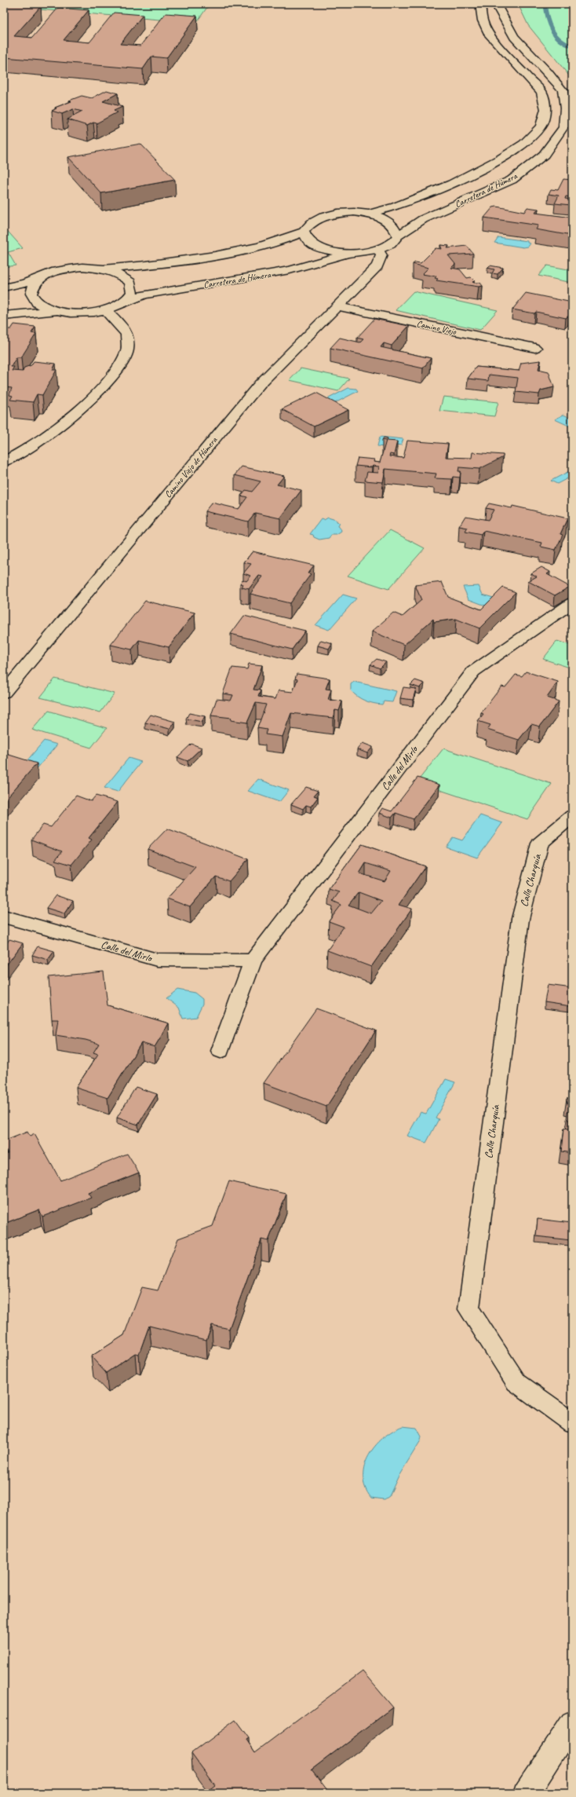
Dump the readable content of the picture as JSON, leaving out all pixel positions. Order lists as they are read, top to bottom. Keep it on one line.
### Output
{"streets":{"street":["Carretera de Húmera","Camino Viejo","Camino Viejo de Húmera","Calle del Mirlo","Calle Charquía"]},"crossings":[["Carretera de Húmera","Camino Viejo de Húmera"],["Camino Viejo","Camino Viejo de Húmera"]]}
